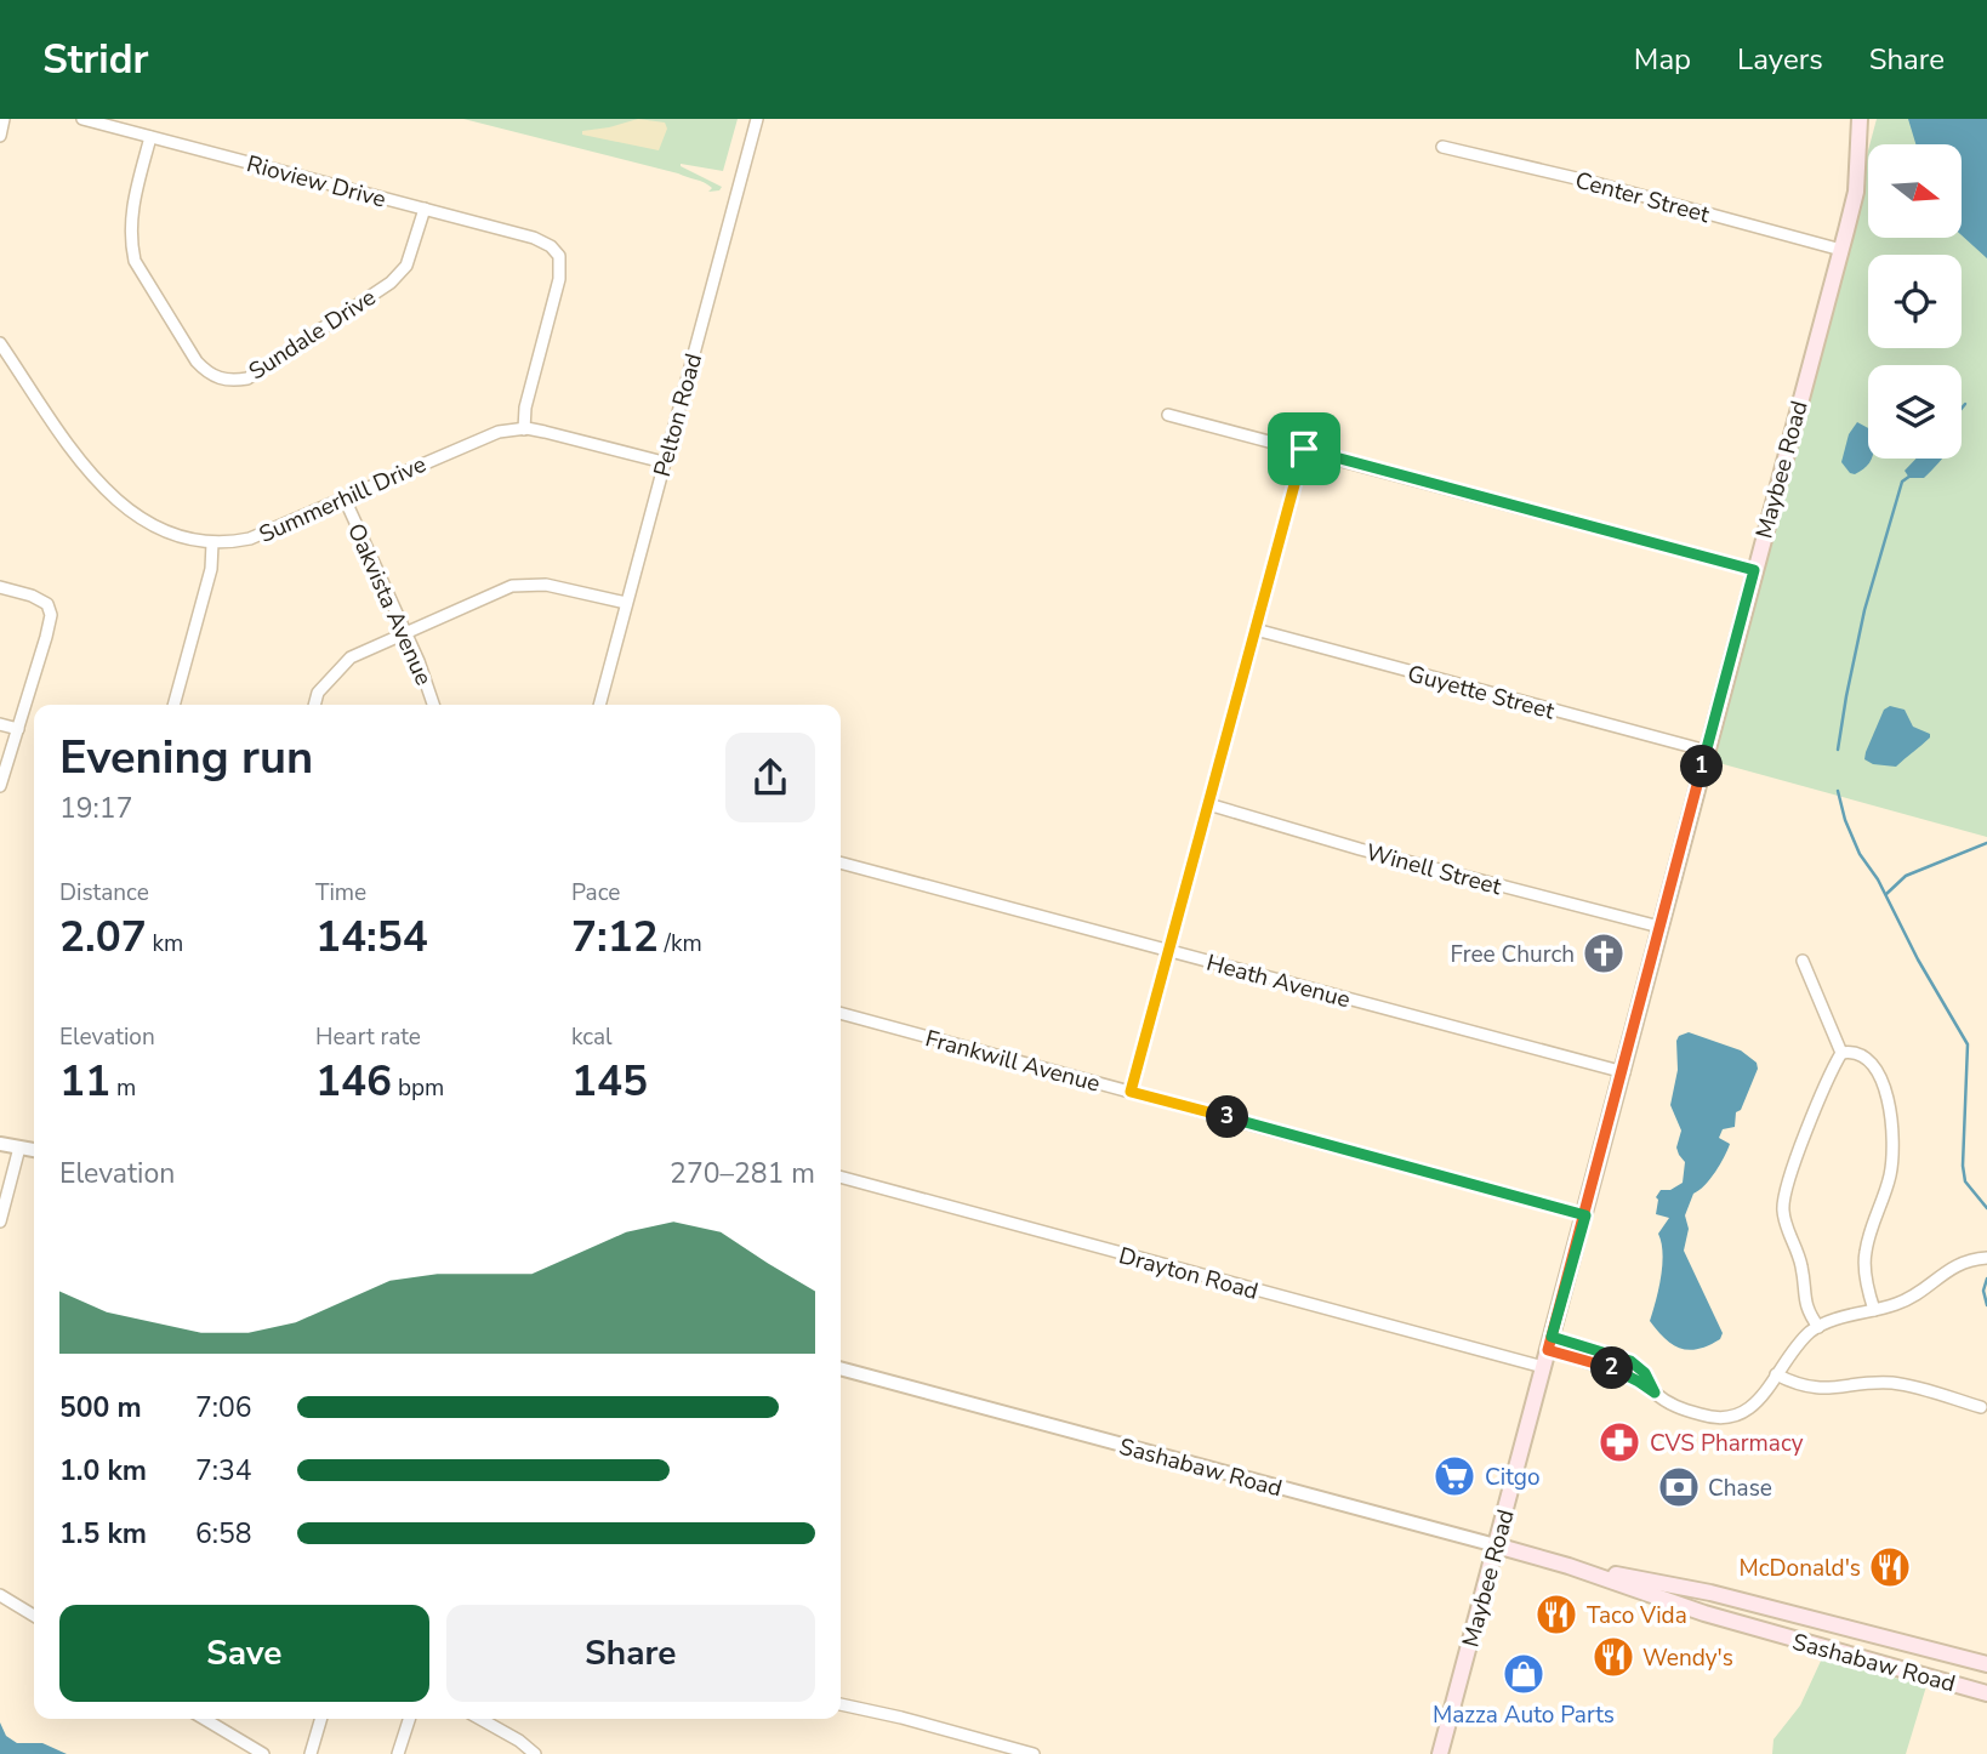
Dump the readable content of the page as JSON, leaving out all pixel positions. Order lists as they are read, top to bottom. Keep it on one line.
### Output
{"streets":{"main road":["Maybee Road","Sashabaw Road"],"street":["Rioview Drive","Center Street","Sundale Drive","Pelton Road","Summerhill Drive","Oakvista Avenue","Guyette Street","Winell Street","Heath Avenue","Frankwill Avenue","Drayton Road"]},"crossings":[["Rioview Drive","Sundale Drive"],["Rioview Drive","Summerhill Drive"],["Center Street","Maybee Road"],["Pelton Road","Summerhill Drive"],["Maybee Road","Guyette Street"],["Maybee Road","Winell Street"],["Maybee Road","Heath Avenue"],["Maybee Road","Frankwill Avenue"],["Maybee Road","Drayton Road"],["Maybee Road","Sashabaw Road"],["Summerhill Drive","Oakvista Avenue"]],"places":{"church":["Free Church"],"pharmacy":["CVS Pharmacy"],"supermarket":["Citgo"],"bank":["Chase"],"restaurant":["McDonald's","Taco Vida","Wendy's"],"shop":["Mazza Auto Parts"]},"north":"right","page":{"header":"Stridr","nav":["Map","Layers","Share"],"heading":["Evening run","19:17"],"pins":["1","3","2"],"stats":[["Distance","2.07 km"],["Time","14:54"],["Pace","7:12 /km"],["Elevation","11 m"],["Heart rate","146 bpm"],["kcal","145"]],"chart":["Elevation","270–281 m"],"list":[{"name":"500 m","note":"7:06"},{"name":"1.0 km","note":"7:34"},{"name":"1.5 km","note":"6:58"}],"buttons":["Save","Share"]}}
